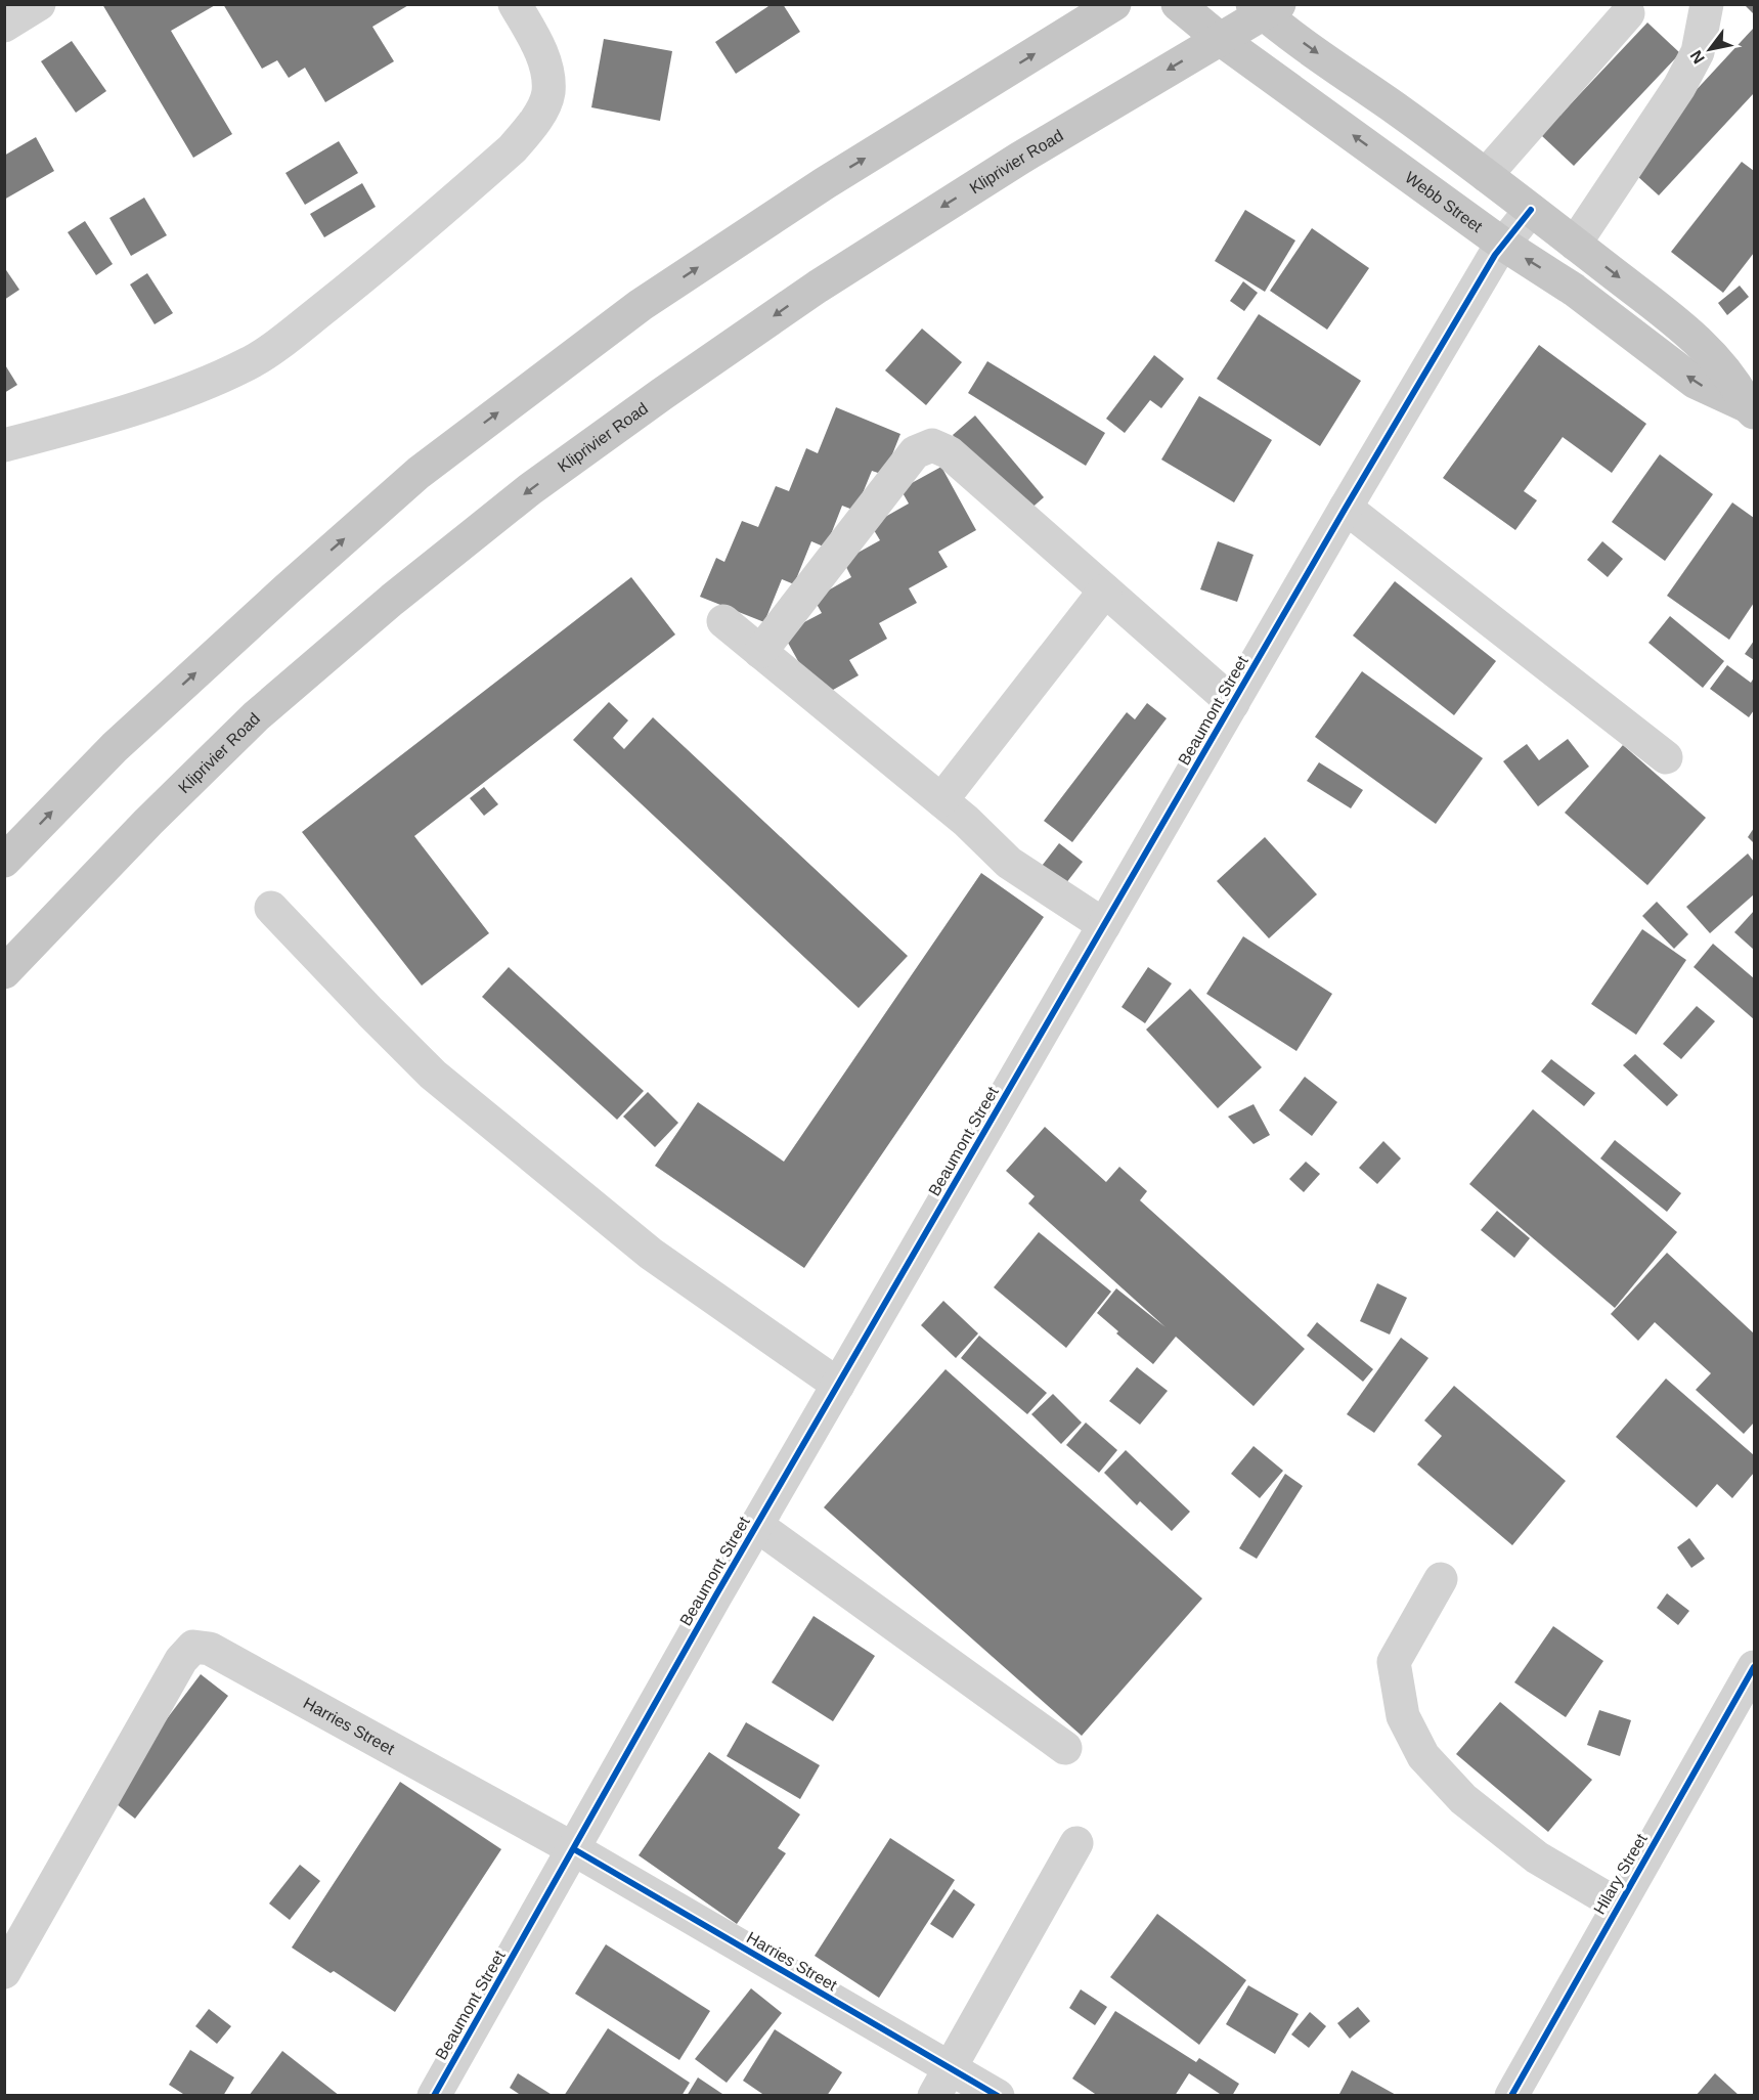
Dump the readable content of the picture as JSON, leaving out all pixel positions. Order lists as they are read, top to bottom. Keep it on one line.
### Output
{"streets":{"main road":["Kliprivier Road","Webb Street"],"street":["Beaumont Street","Harries Street","Hilary Street"]},"crossings":[["Kliprivier Road","Webb Street"],["Webb Street","Beaumont Street"],["Beaumont Street","Harries Street"]],"north":"bottom left"}
